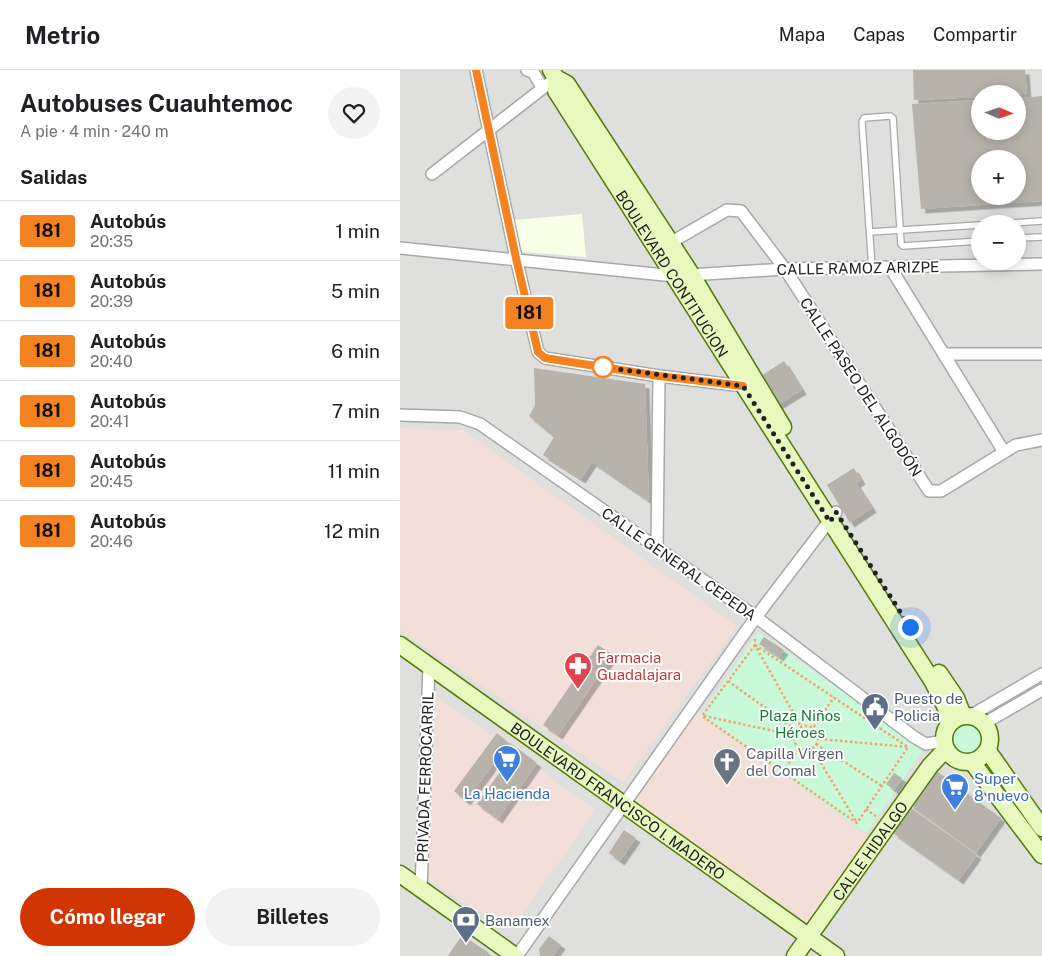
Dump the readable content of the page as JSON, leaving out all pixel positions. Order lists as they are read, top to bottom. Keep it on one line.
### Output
{"streets":{"street":["CALLE RAMOZ ARIZPE","BOULEVARD CONTITUCION","CALLE PASEO DEL ALGODÓN","CALLE GENERAL CEPEDA","PRIVADA FERROCARRIL","BOULEVARD FRANCISCO I. MADERO","CALLE HIDALGO"]},"crossings":[["CALLE RAMOZ ARIZPE","BOULEVARD CONTITUCION"],["CALLE RAMOZ ARIZPE","CALLE PASEO DEL ALGODÓN"],["BOULEVARD CONTITUCION","CALLE PASEO DEL ALGODÓN"],["BOULEVARD CONTITUCION","CALLE HIDALGO"],["PRIVADA FERROCARRIL","BOULEVARD FRANCISCO I. MADERO"],["BOULEVARD FRANCISCO I. MADERO","CALLE HIDALGO"]],"parks":["Plaza Niños Héroes"],"places":{"pharmacy":["Farmacia Guadalajara"],"public building":["Puesto de Policia"],"supermarket":["La Hacienda","Super 8 nuevo"],"church":["Capilla Virgen del Comal"],"bank":["Banamex"]},"lines":["bus line 181"],"north":"right","page":{"header":"Metrio","nav":["Mapa","Capas","Compartir"],"heading":[["Autobuses Cuauhtemoc","A pie · 4 min · 240 m"],"Salidas"],"on_map":"181","map_buttons":["+","−"],"list":[{"mark":"181","name":"Autobús","note":"20:35","value":"1 min"},{"mark":"181","name":"Autobús","note":"20:39","value":"5 min"},{"mark":"181","name":"Autobús","note":"20:40","value":"6 min"},{"mark":"181","name":"Autobús","note":"20:41","value":"7 min"},{"mark":"181","name":"Autobús","note":"20:45","value":"11 min"},{"mark":"181","name":"Autobús","note":"20:46","value":"12 min"}],"buttons":["Cómo llegar","Billetes"]}}
